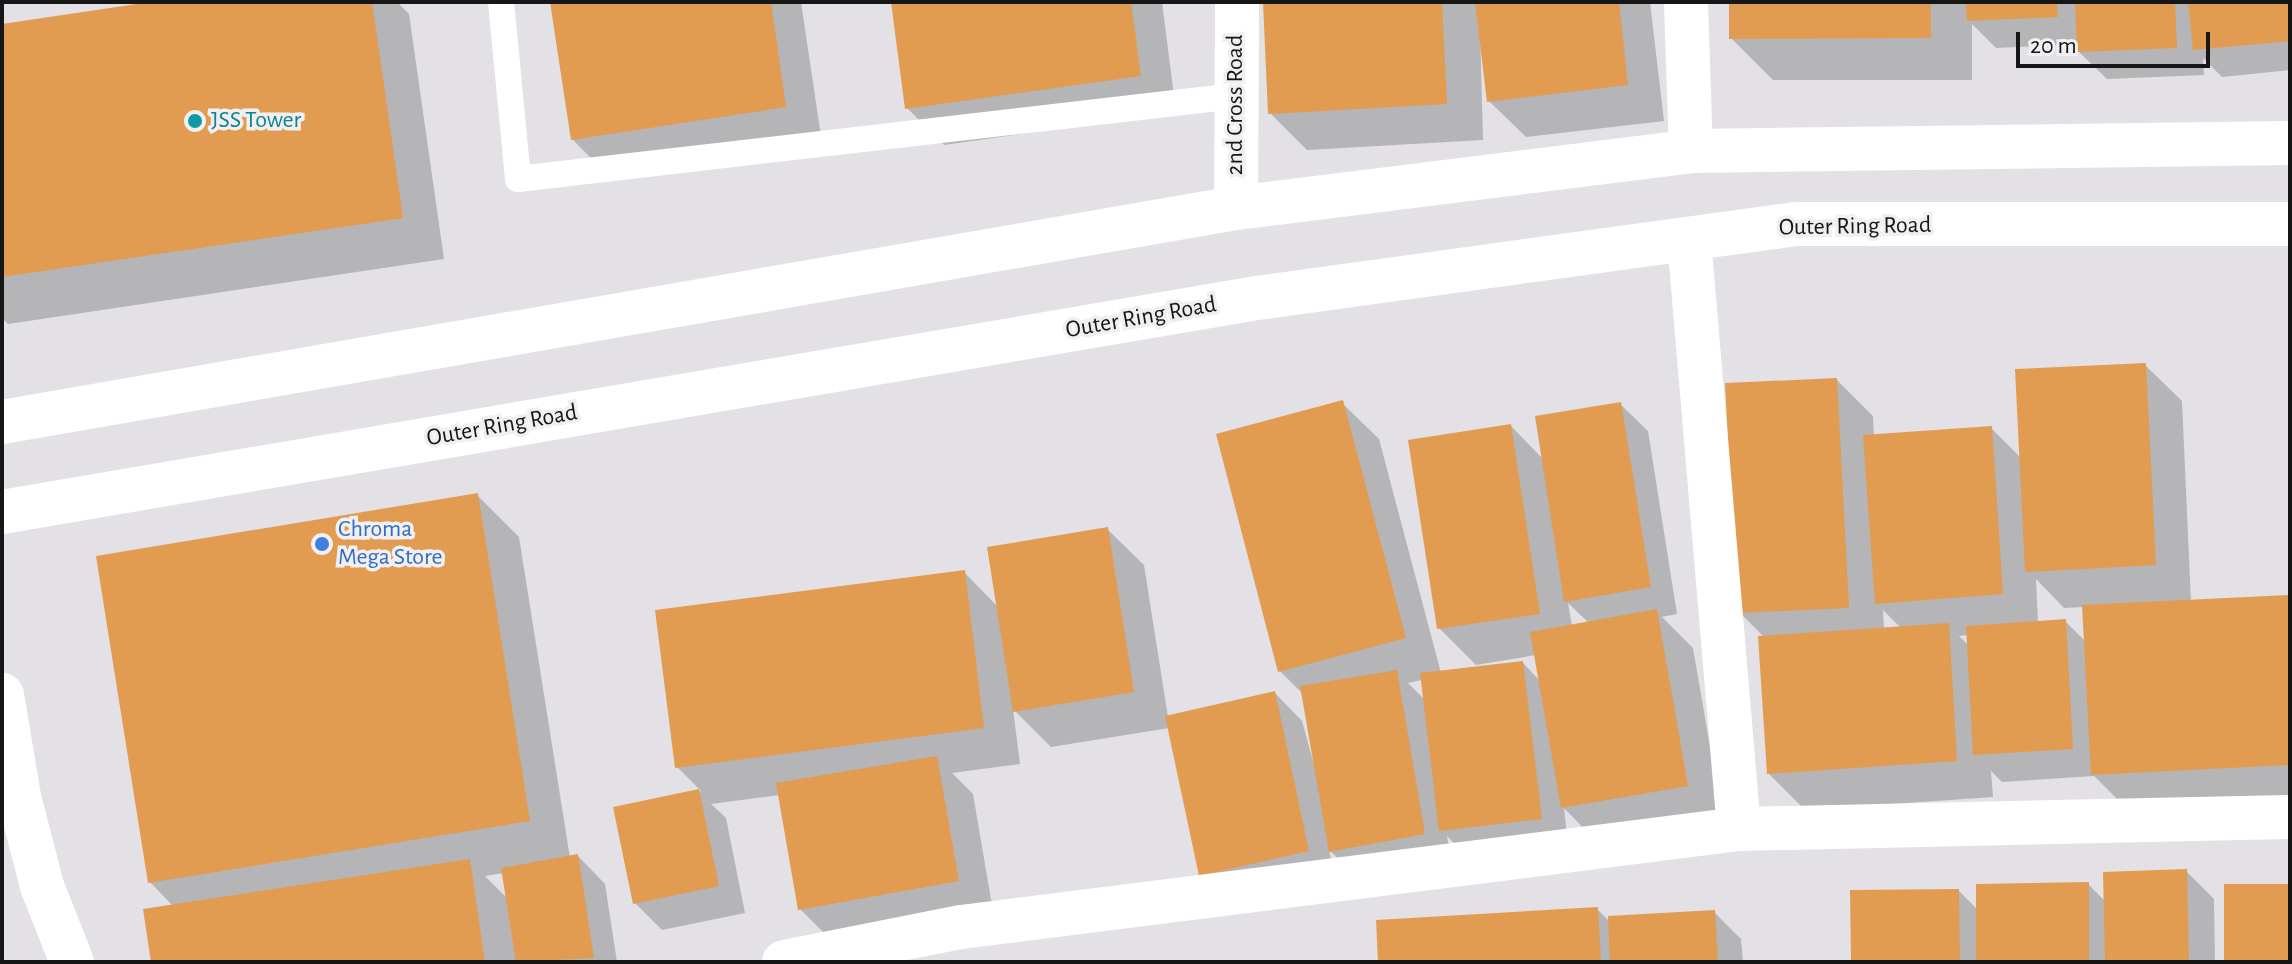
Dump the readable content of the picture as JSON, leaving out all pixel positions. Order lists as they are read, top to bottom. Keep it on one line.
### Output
{"streets":{"main road":["2nd Cross Road","Outer Ring Road"]},"places":["JSS Tower","Chroma Mega Store"],"scale_bar":"20 m"}
